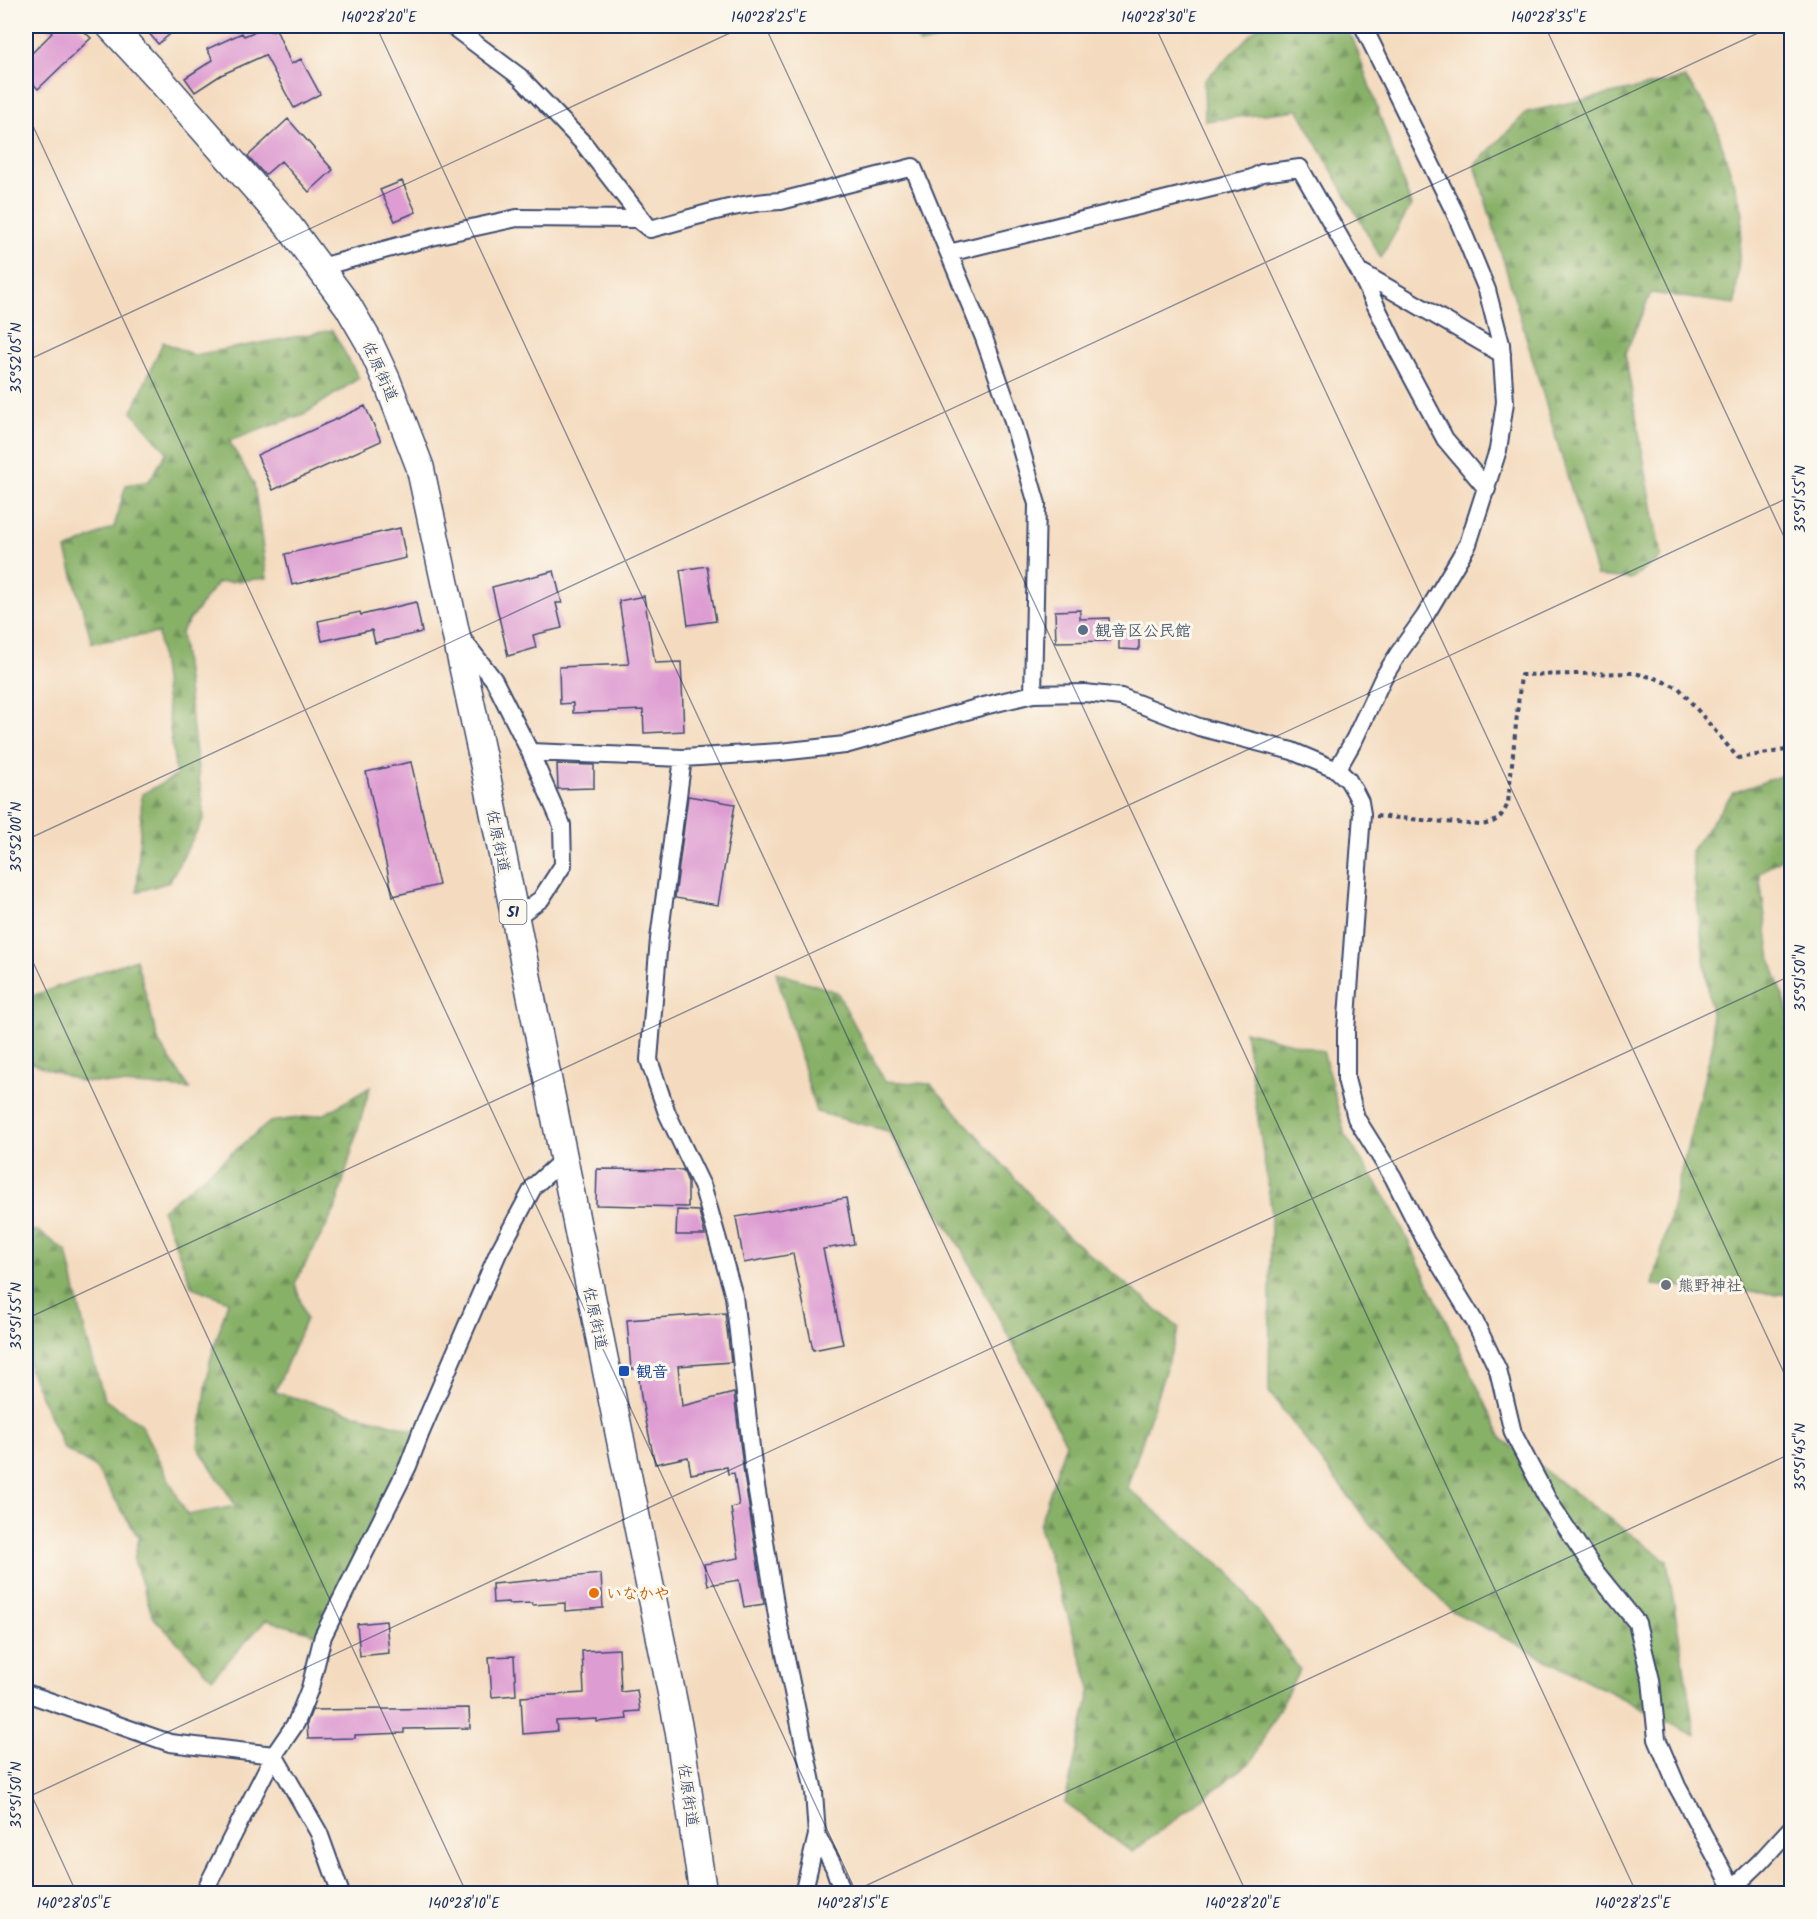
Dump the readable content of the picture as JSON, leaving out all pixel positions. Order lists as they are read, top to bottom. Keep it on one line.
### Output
{"streets":{"highway":["佐原街道","51"]},"places":{"other":["観音区公民館","熊野神社","いなかや"],"transit":["観音"]},"coordinates":["140°28'20\"E","140°28'25\"E","140°28'30\"E","140°28'35\"E","35°52'05\"N","35°51'55\"N","35°52'00\"N","35°51'50\"N","35°51'45\"N","140°28'05\"E","140°28'10\"E","140°28'15\"E"]}
